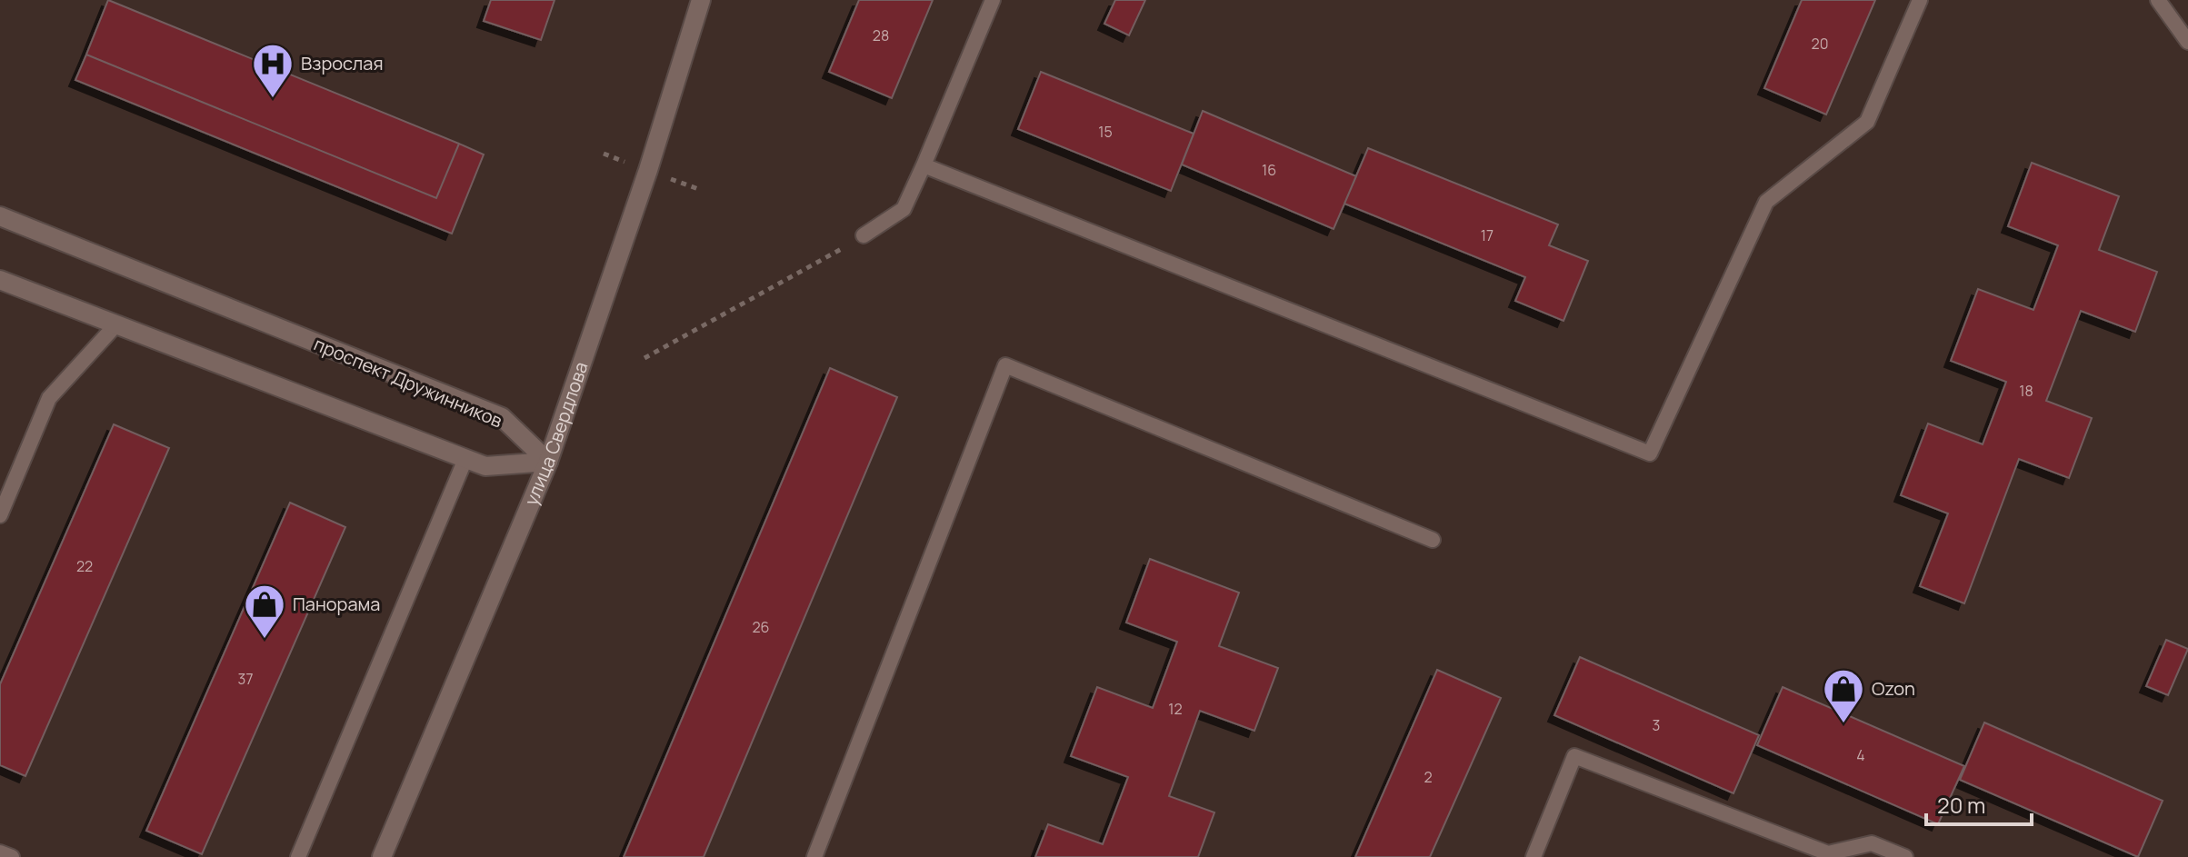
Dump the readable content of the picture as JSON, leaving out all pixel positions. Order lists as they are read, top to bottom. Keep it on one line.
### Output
{"streets":{"street":["проспект Дружинников","улица Свердлова"]},"crossings":[["проспект Дружинников","улица Свердлова"]],"places":{"hospital":["Взрослая"],"shop":["Панорама","Ozon"]},"house_numbers":["28","20","15","16","17","18","22","26","37","12","3","4","2"],"scale_bar":"20 m"}
